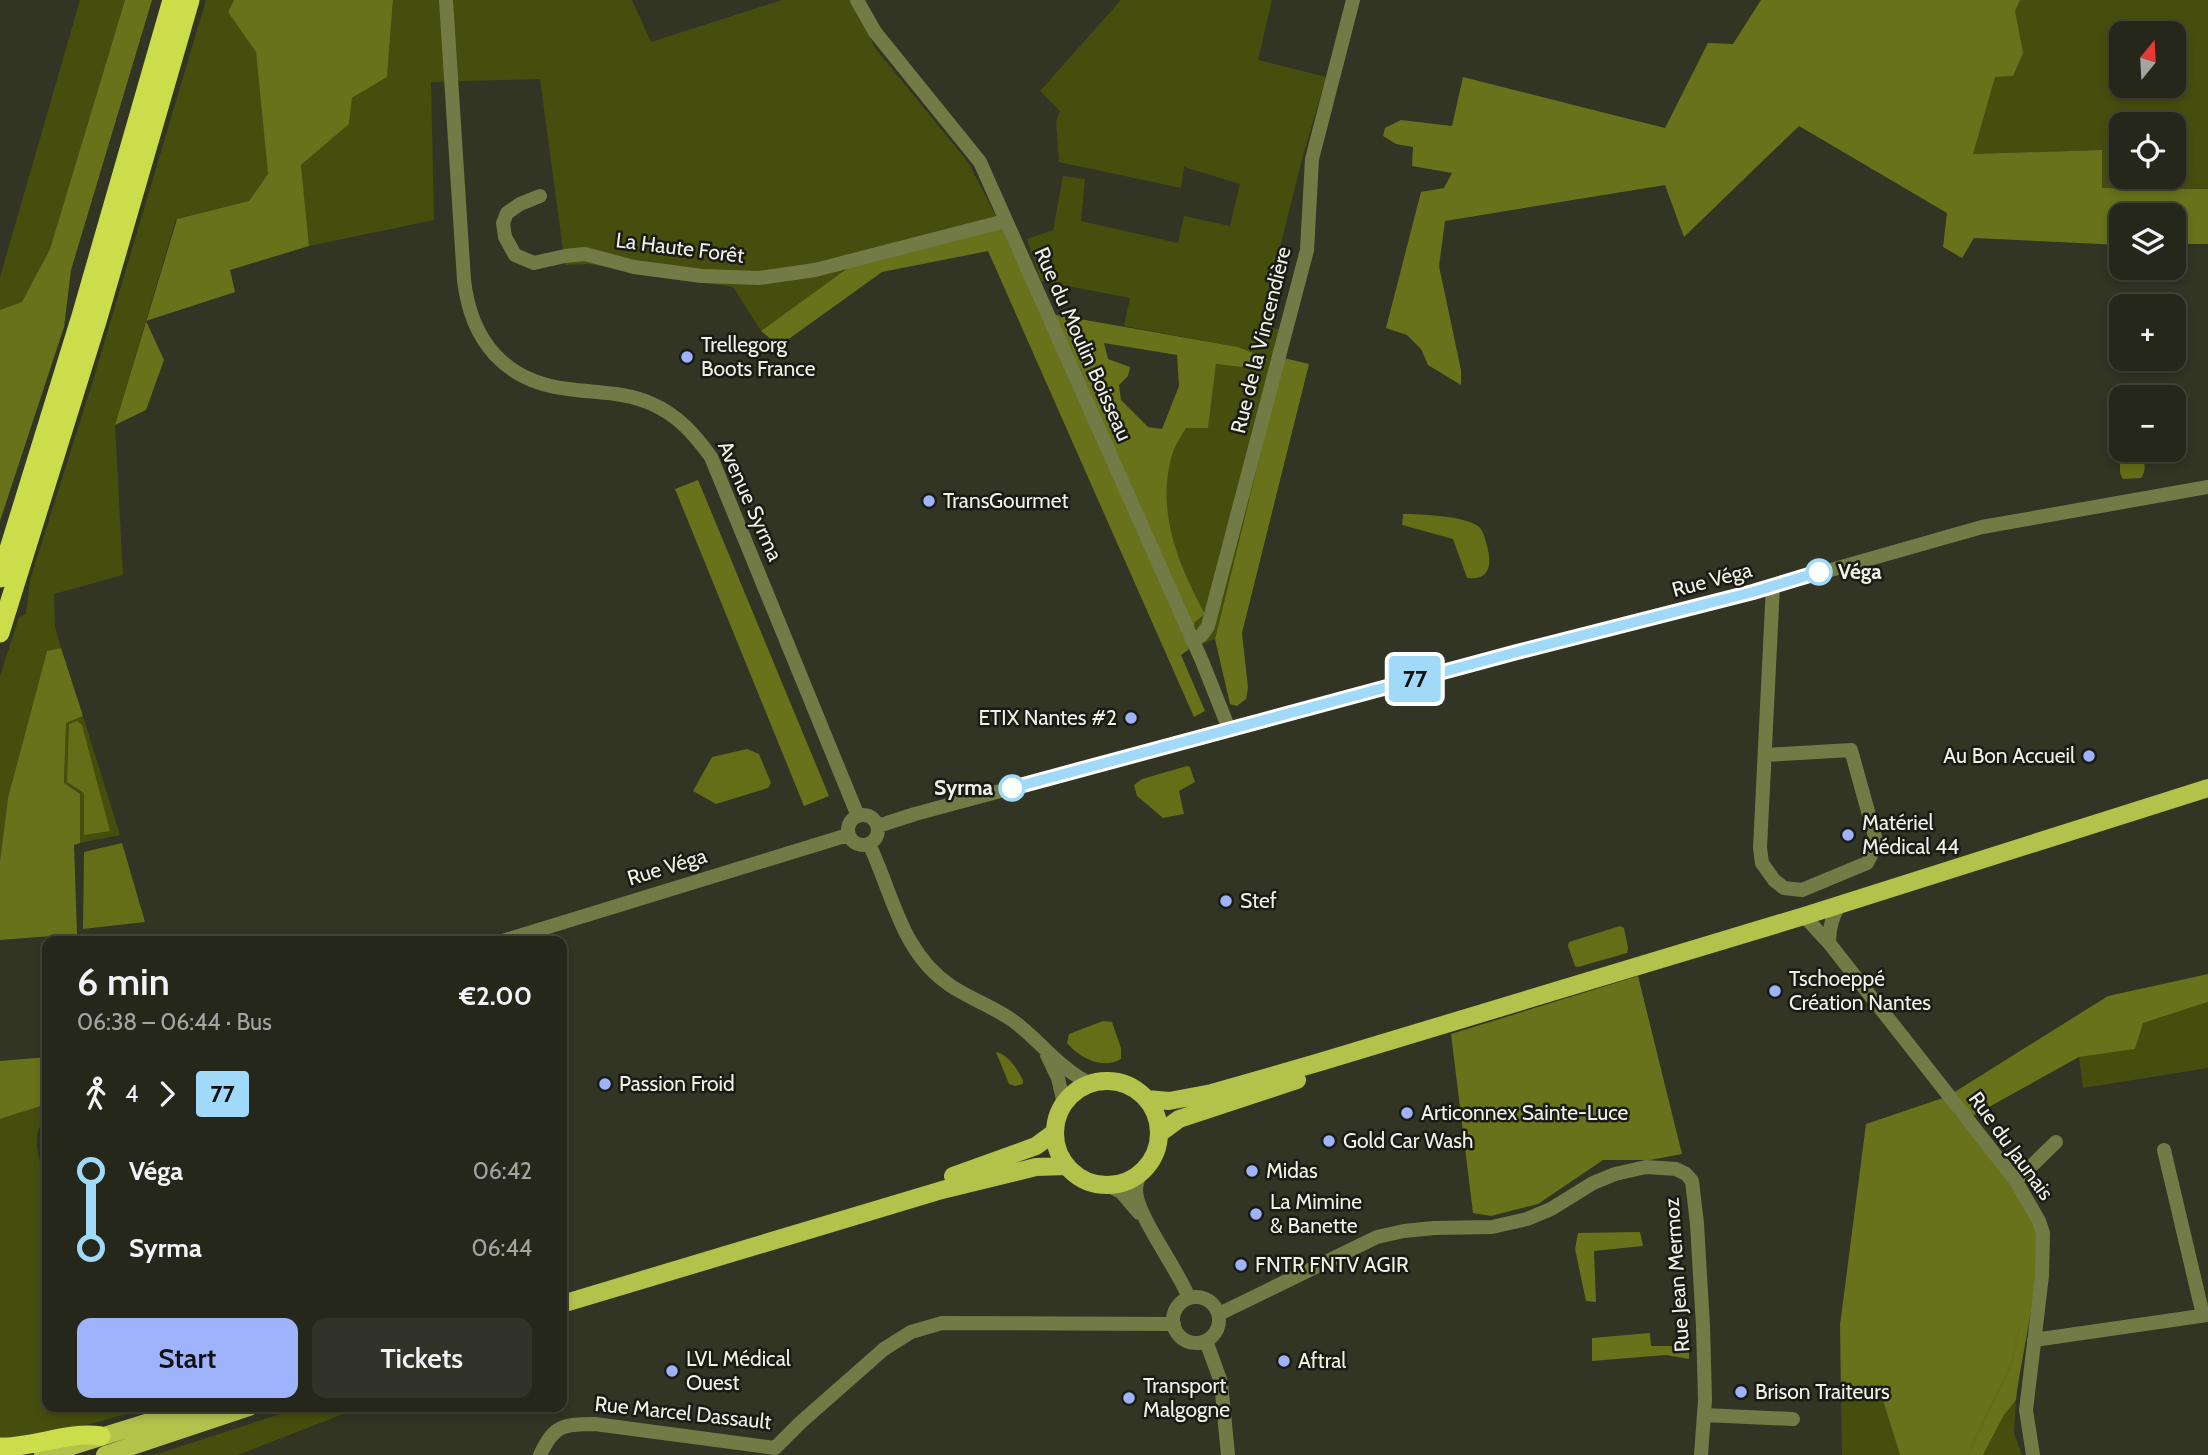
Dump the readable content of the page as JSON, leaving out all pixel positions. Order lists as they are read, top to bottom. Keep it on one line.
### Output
{"streets":{"street":["La Haute Forêt","Rue de la Vincendière","Rue du Moulin Boisseau","Avenue Syrma","Rue Véga","Rue du Jaunais","Rue Jean Mermoz","Rue Marcel Dassault"]},"crossings":[["La Haute Forêt","Rue du Moulin Boisseau"],["Rue de la Vincendière","Rue du Moulin Boisseau"],["Rue du Moulin Boisseau","Rue Véga"],["Avenue Syrma","Rue Véga"],["Rue Jean Mermoz","Rue Marcel Dassault"]],"places":["Trellegorg Boots France","TransGourmet","Véga","ETIX Nantes #2","Au Bon Accueil","Syrma","Matériel Médical 44","Stef","Tschoeppé Création Nantes","Passion Froid","Articonnex Sainte-Luce","Gold Car Wash","Midas","La Mimine & Banette","FNTR FNTV AGIR","Aftral","LVL Médical Ouest","Brison Traiteurs","Transport Malgogne"],"lines":["bus line 77"],"north":"top","page":{"on_map":"77","map_buttons":["+","−"],"heading":["6 min","06:38 – 06:44 · Bus","€2.00"],"legs":["4","77"],"list":[{"name":"Véga","value":"06:42"},{"name":"Syrma","value":"06:44"}],"buttons":["Start","Tickets"]}}
